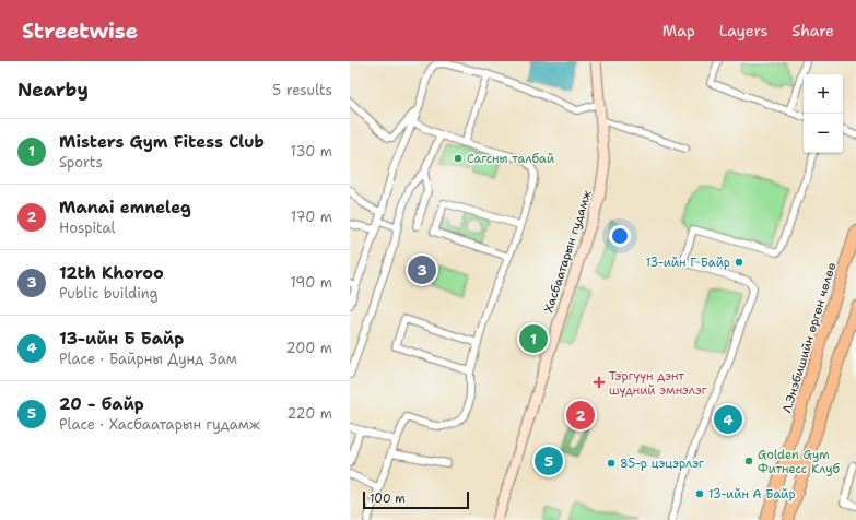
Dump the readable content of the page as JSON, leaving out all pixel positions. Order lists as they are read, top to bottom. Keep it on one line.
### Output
{"streets":{"main road":["Л.Энэбишийн өргөн чөлөө"],"street":["Хасбаатарын гудамж"]},"places":{"other":["Сагсны талбай","13-ийн Г Байр","Golden Gym Фитнесс Клуб","85-р цэцэрлэг","13-ийн А Байр"],"health":["Тэргүүн дэнт шүдний эмнэлэг"]},"scale_bar":"100 m","page":{"header":"Streetwise","nav":["Map","Layers","Share"],"heading":["Nearby","5 results"],"map_buttons":["+","−"],"list":[{"mark":"1","name":"Misters Gym Fitess Club","note":"Sports","value":"130 m"},{"mark":"2","name":"Manai emneleg","note":"Hospital","value":"170 m"},{"mark":"3","name":"12th Khoroo","note":"Public building","value":"190 m"},{"mark":"4","name":"13-ийн Б Байр","note":"Place · Байрны Дунд Зам","value":"200 m"},{"mark":"5","name":"20 - байр","note":"Place · Хасбаатарын гудамж","value":"220 m"}],"pins":["3","1","2","4","5"],"scale":"100 m"}}
